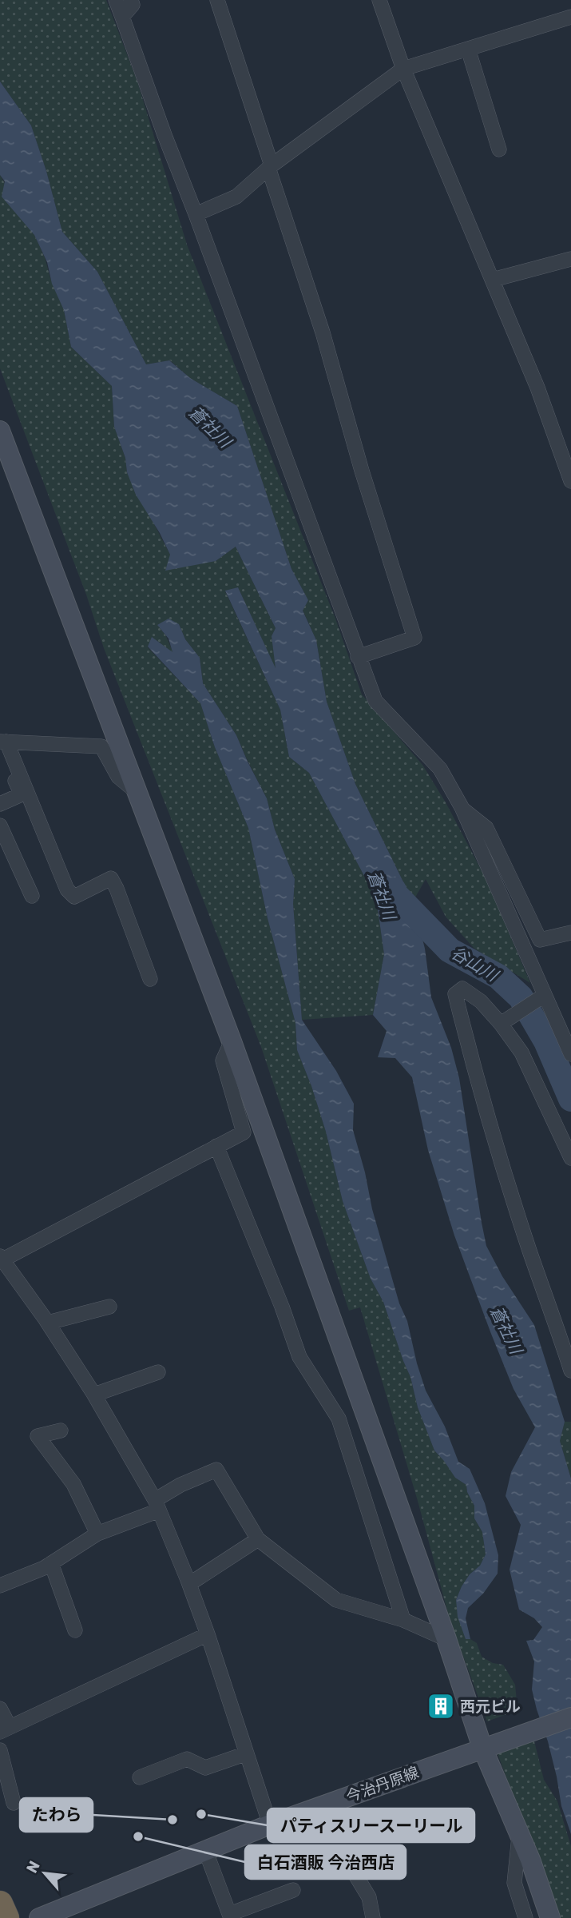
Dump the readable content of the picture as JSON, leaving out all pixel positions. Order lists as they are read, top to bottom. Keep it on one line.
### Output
{"streets":{"street":["今治丹原線"]},"water":["蒼社川","谷山川"],"places":{"building":["西元ビル"],"other":["パティスリースーリール","たわら","白石酒販 今治西店"]},"north":"top left"}
